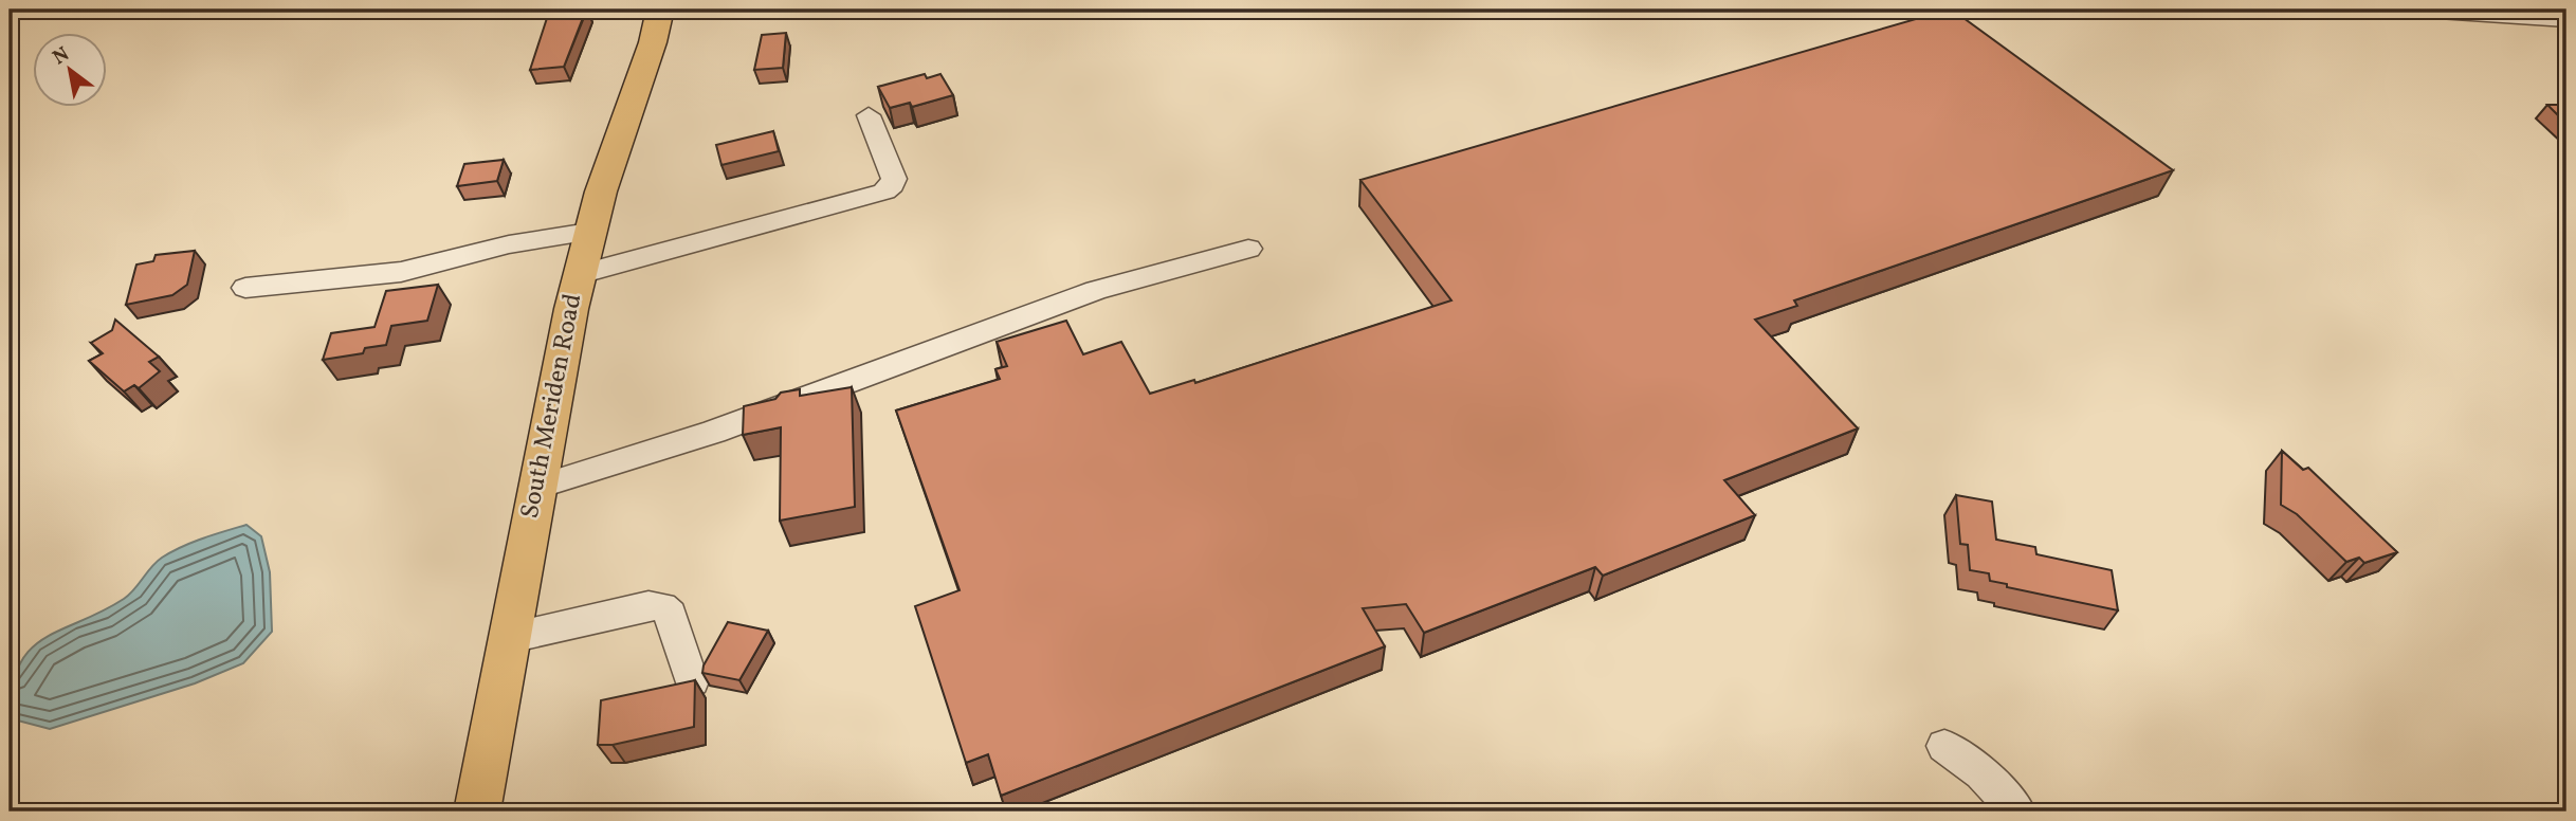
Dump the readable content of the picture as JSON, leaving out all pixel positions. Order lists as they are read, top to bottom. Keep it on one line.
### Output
{"streets":{"main road":["South Meriden Road"]},"north":"top left"}
